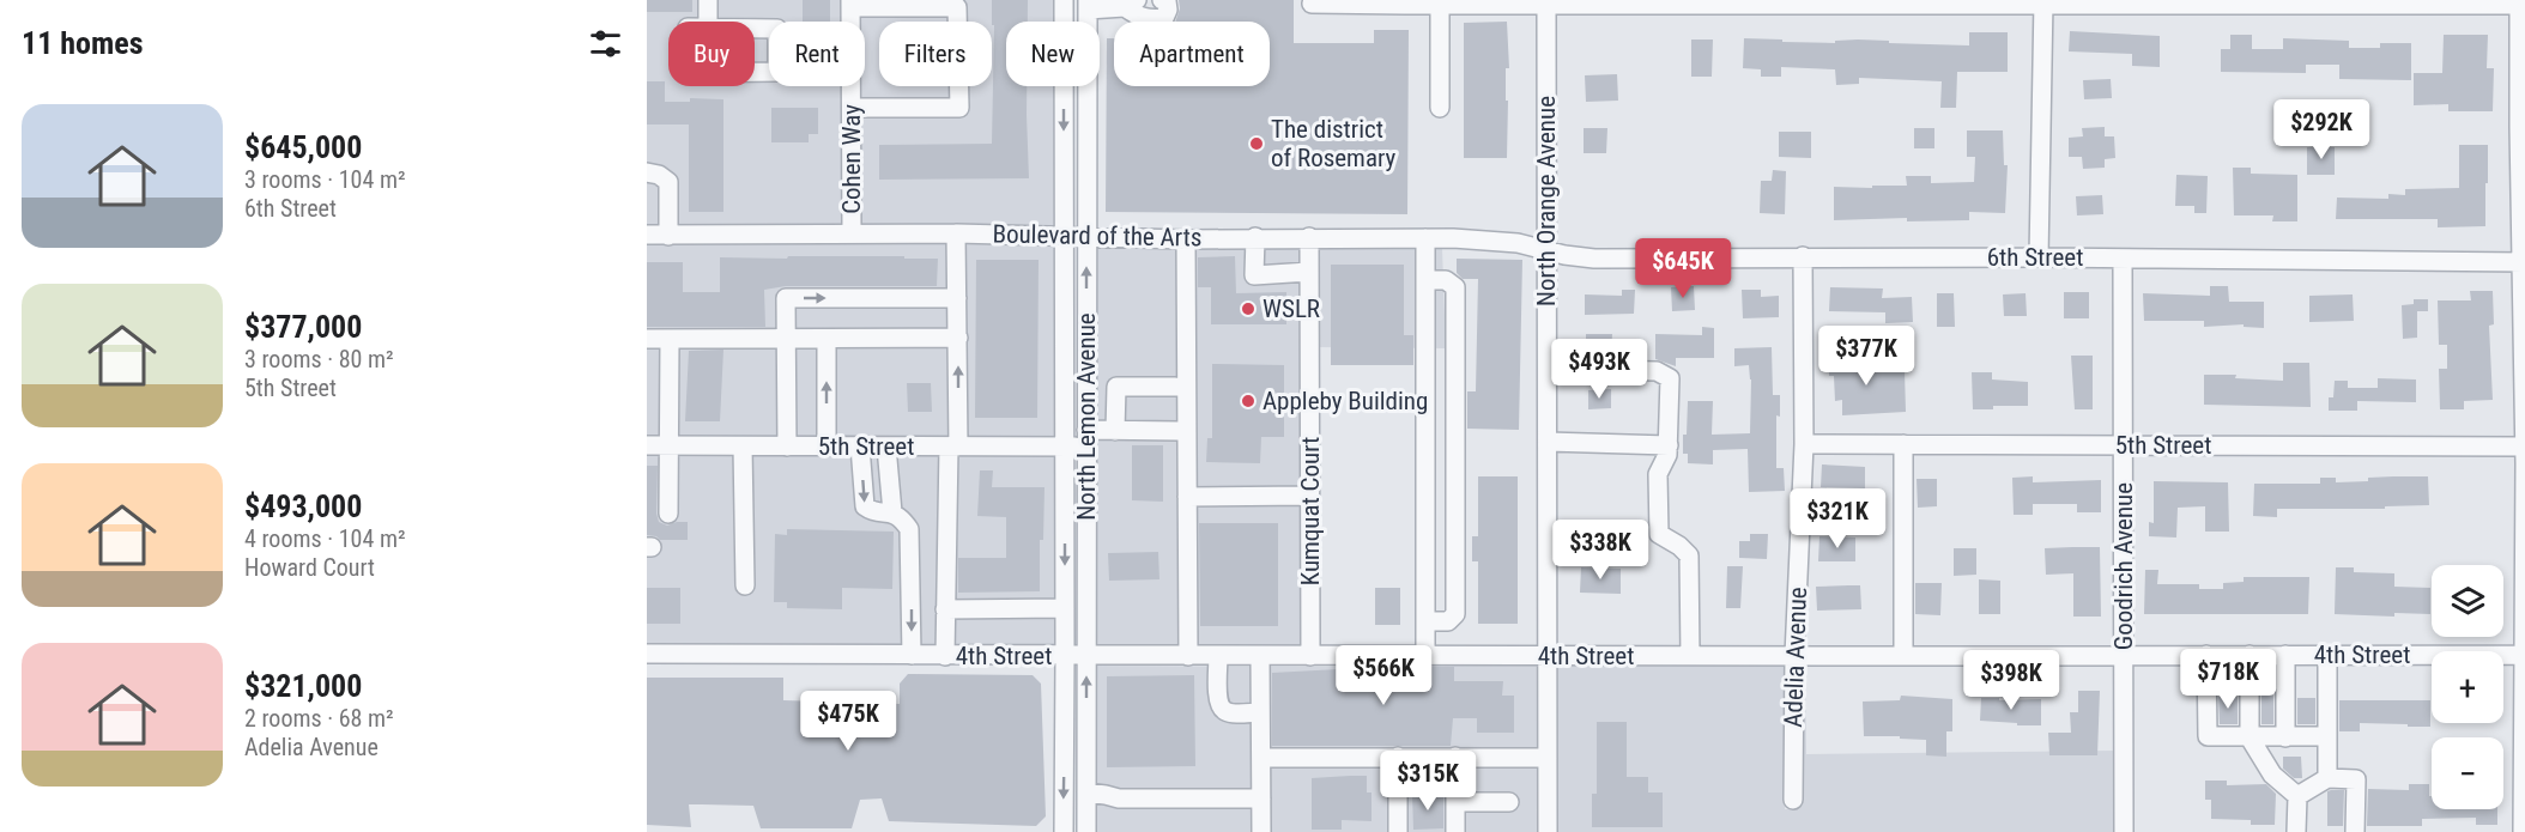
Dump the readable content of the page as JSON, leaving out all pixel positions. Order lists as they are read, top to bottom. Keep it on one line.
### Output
{"streets":{"street":["Cohen Way","North Orange Avenue","Boulevard of the Arts","6th Street","North Lemon Avenue","5th Street","Kumquat Court","Goodrich Avenue","4th Street","Adelia Avenue"]},"crossings":[["Cohen Way","Boulevard of the Arts"],["North Orange Avenue","Boulevard of the Arts"],["North Orange Avenue","6th Street"],["North Orange Avenue","4th Street"],["Boulevard of the Arts","6th Street"],["Boulevard of the Arts","North Lemon Avenue"],["Boulevard of the Arts","Kumquat Court"],["6th Street","Goodrich Avenue"],["6th Street","Adelia Avenue"],["North Lemon Avenue","5th Street"],["North Lemon Avenue","4th Street"],["5th Street","Goodrich Avenue"],["5th Street","Adelia Avenue"],["Kumquat Court","4th Street"],["Goodrich Avenue","4th Street"],["4th Street","Adelia Avenue"]],"places":["The district of Rosemary","WSLR","Appleby Building"],"page":{"heading":"11 homes","chip":["Buy","Rent","Filters","New","Apartment"],"list":[{"name":"$645,000","note":"3 rooms · 104 m² · 6th Street"},{"name":"$377,000","note":"3 rooms · 80 m² · 5th Street"},{"name":"$493,000","note":"4 rooms · 104 m² · Howard Court"},{"name":"$321,000","note":"2 rooms · 68 m² · Adelia Avenue"}],"price":["$292K","$645K","$377K","$493K","$321K","$338K","$566K","$718K","$398K","$475K","$315K"],"map_buttons":["+","−"]}}
